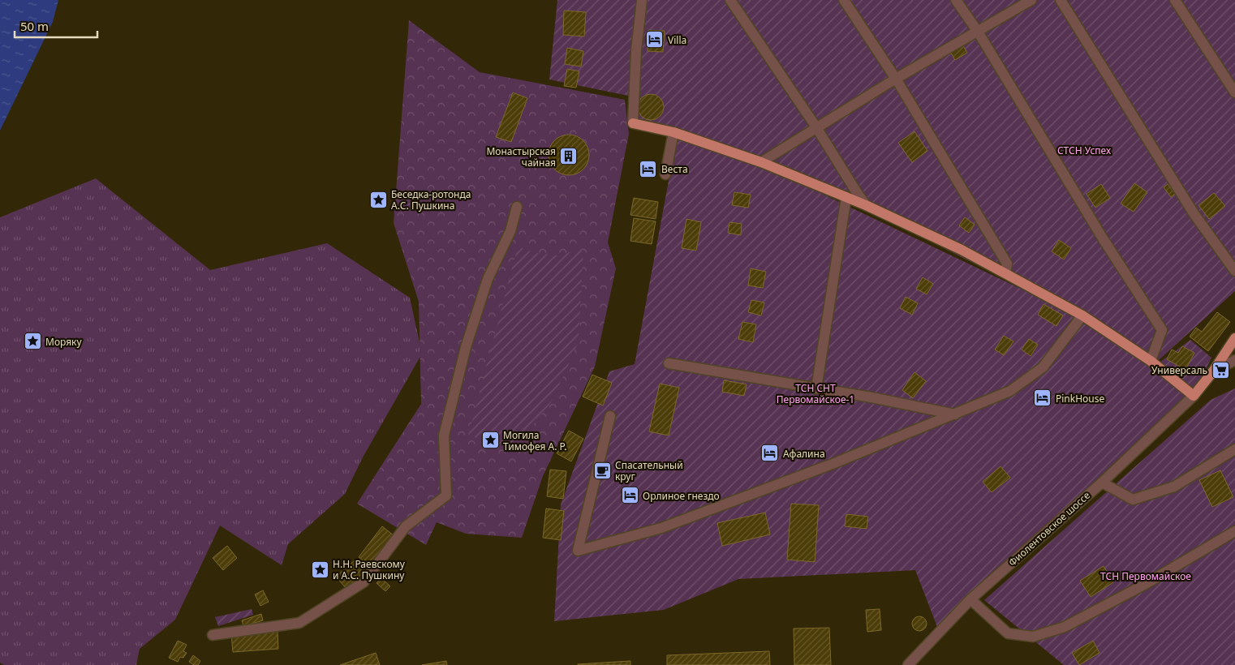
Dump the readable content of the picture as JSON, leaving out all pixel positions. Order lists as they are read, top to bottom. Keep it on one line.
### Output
{"streets":{"street":["Фиолентовское шоссе"]},"parks":["СТСН Успех","ТСН СНТ Первомайское-1","ТСН Первомайское"],"places":{"hotel":["Villa","Веста","PinkHouse","Афалина","Орлиное гнездо"],"building":["Монастырская чайная"],"place":["Беседка-ротонда А.С. Пушкина","Моряку","Могила Тимофея А. Р.","Н.Н. Раевскому и А.С. Пушкину"],"supermarket":["Универсаль"],"cafe":["Спасательный круг"]},"scale_bar":"50 m"}
